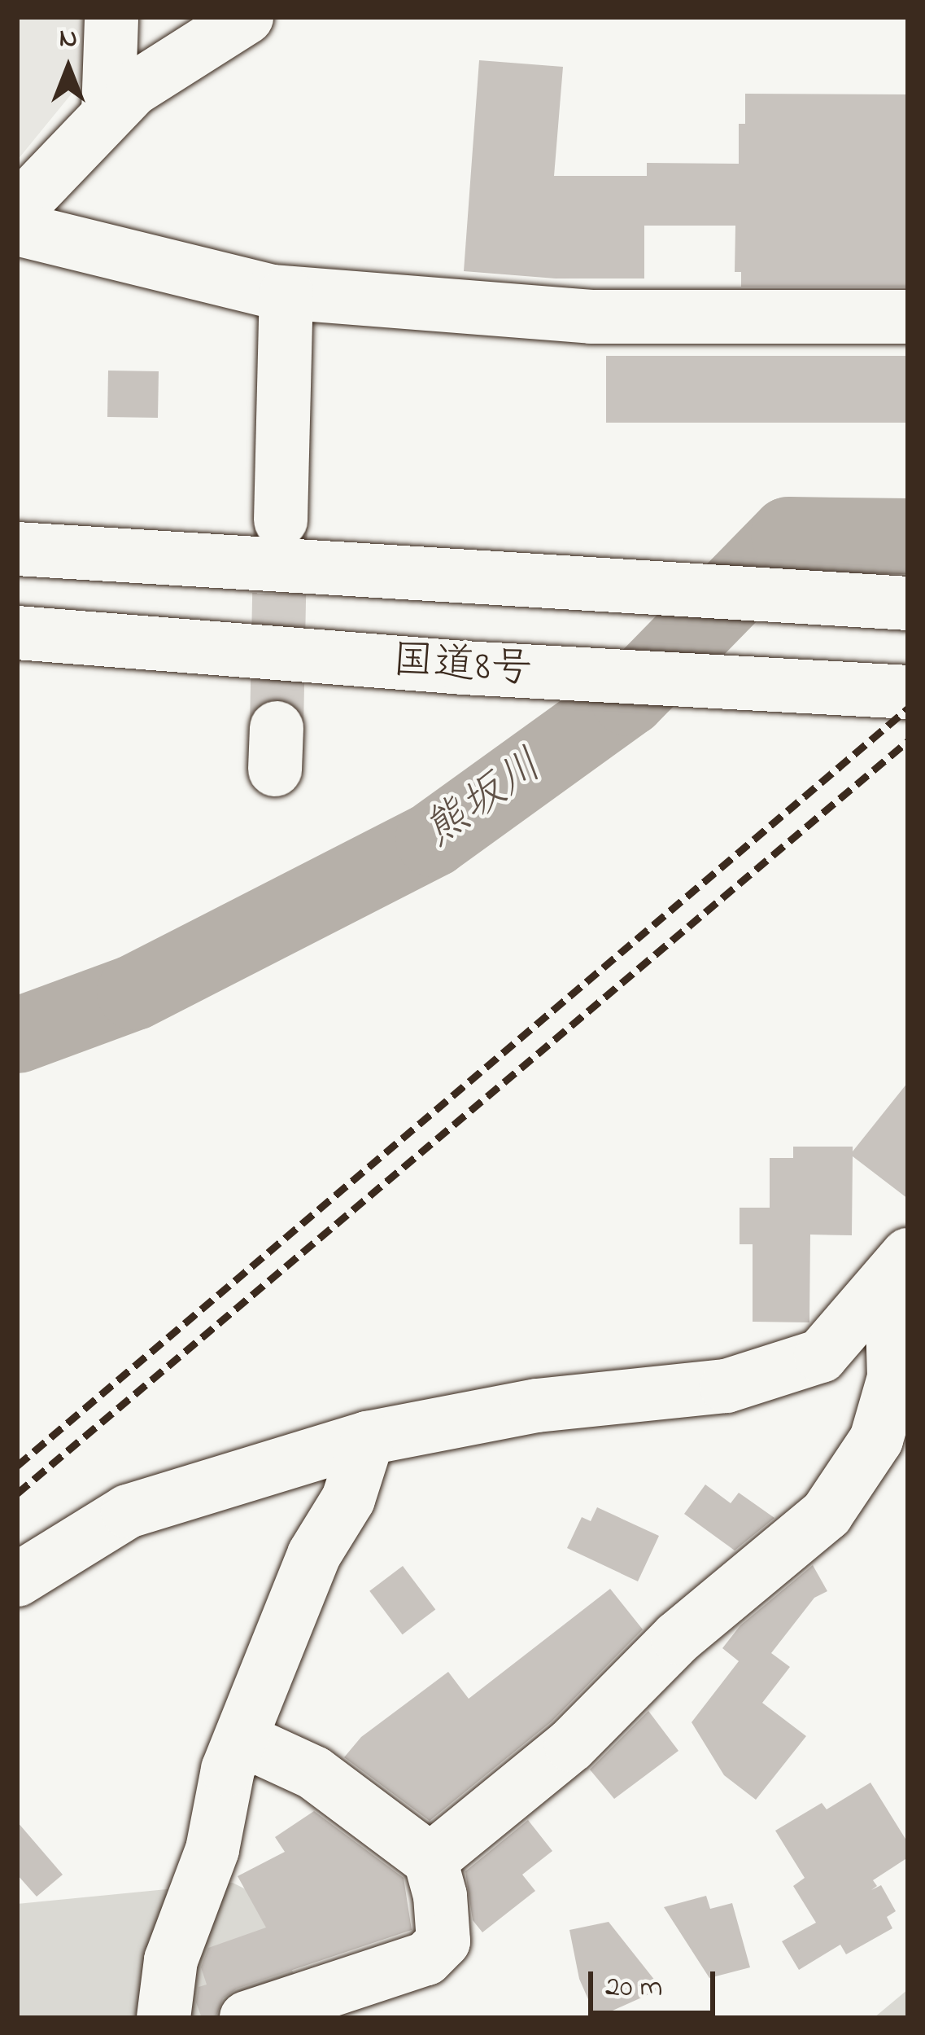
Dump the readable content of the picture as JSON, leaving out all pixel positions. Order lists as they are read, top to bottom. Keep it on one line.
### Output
{"streets":{"main road":["国道8号"]},"water":["熊坂川"],"scale_bar":"20 m","north":"top"}
